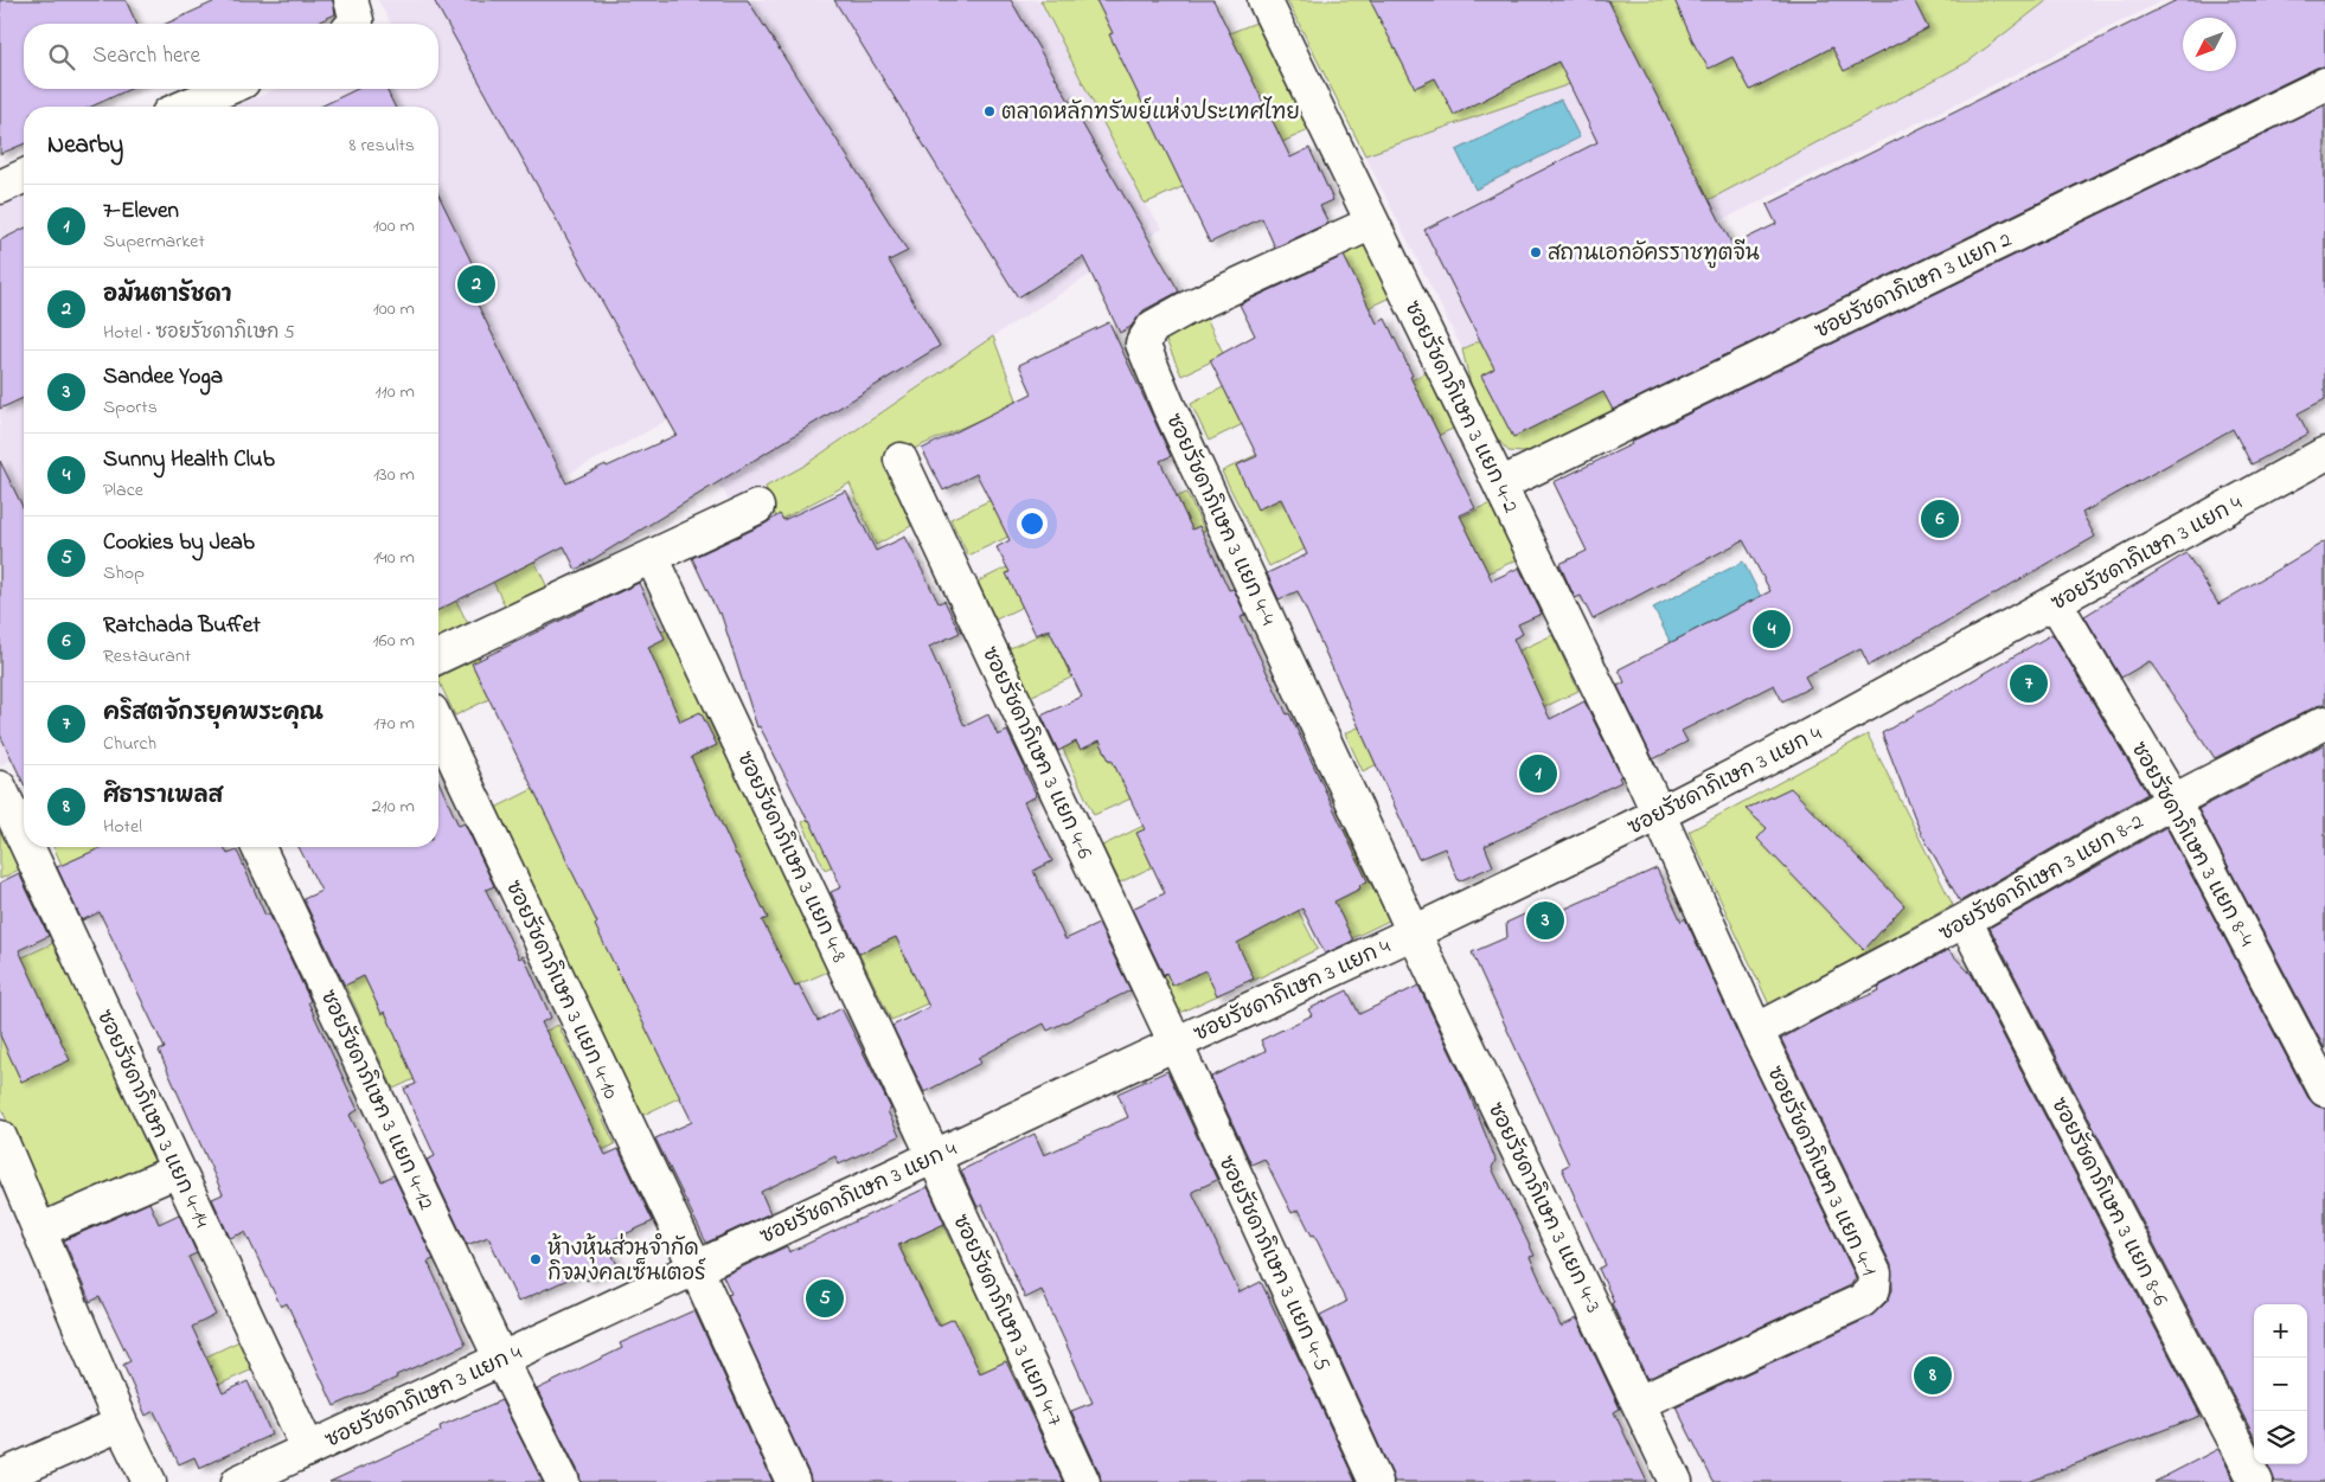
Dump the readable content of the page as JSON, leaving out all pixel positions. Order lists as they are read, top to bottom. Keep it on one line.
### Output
{"streets":{"street":["ซอยรัชดาภิเษก 3 แยก 2","ซอยรัชดาภิเษก 3 แยก 4-2","ซอยรัชดาภิเษก 3 แยก 4-4","ซอยรัชดาภิเษก 3 แยก 4","ซอยรัชดาภิเษก 3 แยก 4-6","ซอยรัชดาภิเษก 3 แยก 8-4","ซอยรัชดาภิเษก 3 แยก 4-8","ซอยรัชดาภิเษก 3 แยก 8-2","ซอยรัชดาภิเษก 3 แยก 4-10","ซอยรัชดาภิเษก 3 แยก 4-12","ซอยรัชดาภิเษก 3 แยก 4-14","ซอยรัชดาภิเษก 3 แยก 4-1","ซอยรัชดาภิเษก 3 แยก 8-6","ซอยรัชดาภิเษก 3 แยก 4-3","ซอยรัชดาภิเษก 3 แยก 4-5","ซอยรัชดาภิเษก 3 แยก 4-7"]},"crossings":[["ซอยรัชดาภิเษก 3 แยก 2","ซอยรัชดาภิเษก 3 แยก 4-2"],["ซอยรัชดาภิเษก 3 แยก 4-2","ซอยรัชดาภิเษก 3 แยก 4-4"],["ซอยรัชดาภิเษก 3 แยก 4-2","ซอยรัชดาภิเษก 3 แยก 4"],["ซอยรัชดาภิเษก 3 แยก 4-2","ซอยรัชดาภิเษก 3 แยก 4-1"],["ซอยรัชดาภิเษก 3 แยก 4-4","ซอยรัชดาภิเษก 3 แยก 4"],["ซอยรัชดาภิเษก 3 แยก 4-4","ซอยรัชดาภิเษก 3 แยก 4-3"],["ซอยรัชดาภิเษก 3 แยก 4","ซอยรัชดาภิเษก 3 แยก 4-6"],["ซอยรัชดาภิเษก 3 แยก 4","ซอยรัชดาภิเษก 3 แยก 8-4"],["ซอยรัชดาภิเษก 3 แยก 4","ซอยรัชดาภิเษก 3 แยก 4-8"],["ซอยรัชดาภิเษก 3 แยก 4","ซอยรัชดาภิเษก 3 แยก 4-10"],["ซอยรัชดาภิเษก 3 แยก 4","ซอยรัชดาภิเษก 3 แยก 4-12"],["ซอยรัชดาภิเษก 3 แยก 4","ซอยรัชดาภิเษก 3 แยก 4-14"],["ซอยรัชดาภิเษก 3 แยก 4","ซอยรัชดาภิเษก 3 แยก 4-1"],["ซอยรัชดาภิเษก 3 แยก 4","ซอยรัชดาภิเษก 3 แยก 4-3"],["ซอยรัชดาภิเษก 3 แยก 4","ซอยรัชดาภิเษก 3 แยก 4-5"],["ซอยรัชดาภิเษก 3 แยก 4","ซอยรัชดาภิเษก 3 แยก 4-7"],["ซอยรัชดาภิเษก 3 แยก 4-6","ซอยรัชดาภิเษก 3 แยก 4-5"],["ซอยรัชดาภิเษก 3 แยก 8-4","ซอยรัชดาภิเษก 3 แยก 8-2"],["ซอยรัชดาภิเษก 3 แยก 4-8","ซอยรัชดาภิเษก 3 แยก 4-7"],["ซอยรัชดาภิเษก 3 แยก 8-2","ซอยรัชดาภิเษก 3 แยก 4-1"],["ซอยรัชดาภิเษก 3 แยก 8-2","ซอยรัชดาภิเษก 3 แยก 8-6"],["ซอยรัชดาภิเษก 3 แยก 4-1","ซอยรัชดาภิเษก 3 แยก 4-3"]],"places":["ตลาดหลักทรัพย์แห่งประเทศไทย","สถานเอกอัครราชทูตจีน","ห้างหุ้นส่วนจำกัด กิจมงคลเซ็นเตอร์"],"north":"bottom left","page":{"search":"Search here","heading":["Nearby","8 results"],"list":[{"mark":"1","name":"7-Eleven","note":"Supermarket","value":"100 m"},{"mark":"2","name":"อมันตารัชดา","note":"Hotel · ซอยรัชดาภิเษก 5","value":"100 m"},{"mark":"3","name":"Sandee Yoga","note":"Sports","value":"110 m"},{"mark":"4","name":"Sunny Health Club","note":"Place","value":"130 m"},{"mark":"5","name":"Cookies by Jeab","note":"Shop","value":"140 m"},{"mark":"6","name":"Ratchada Buffet","note":"Restaurant","value":"160 m"},{"mark":"7","name":"คริสตจักรยุคพระคุณ","note":"Church","value":"170 m"},{"mark":"8","name":"ศิธาราเพลส","note":"Hotel","value":"210 m"}],"pins":["2","6","4","7","1","3","5","8"],"map_buttons":["+","−"]}}
